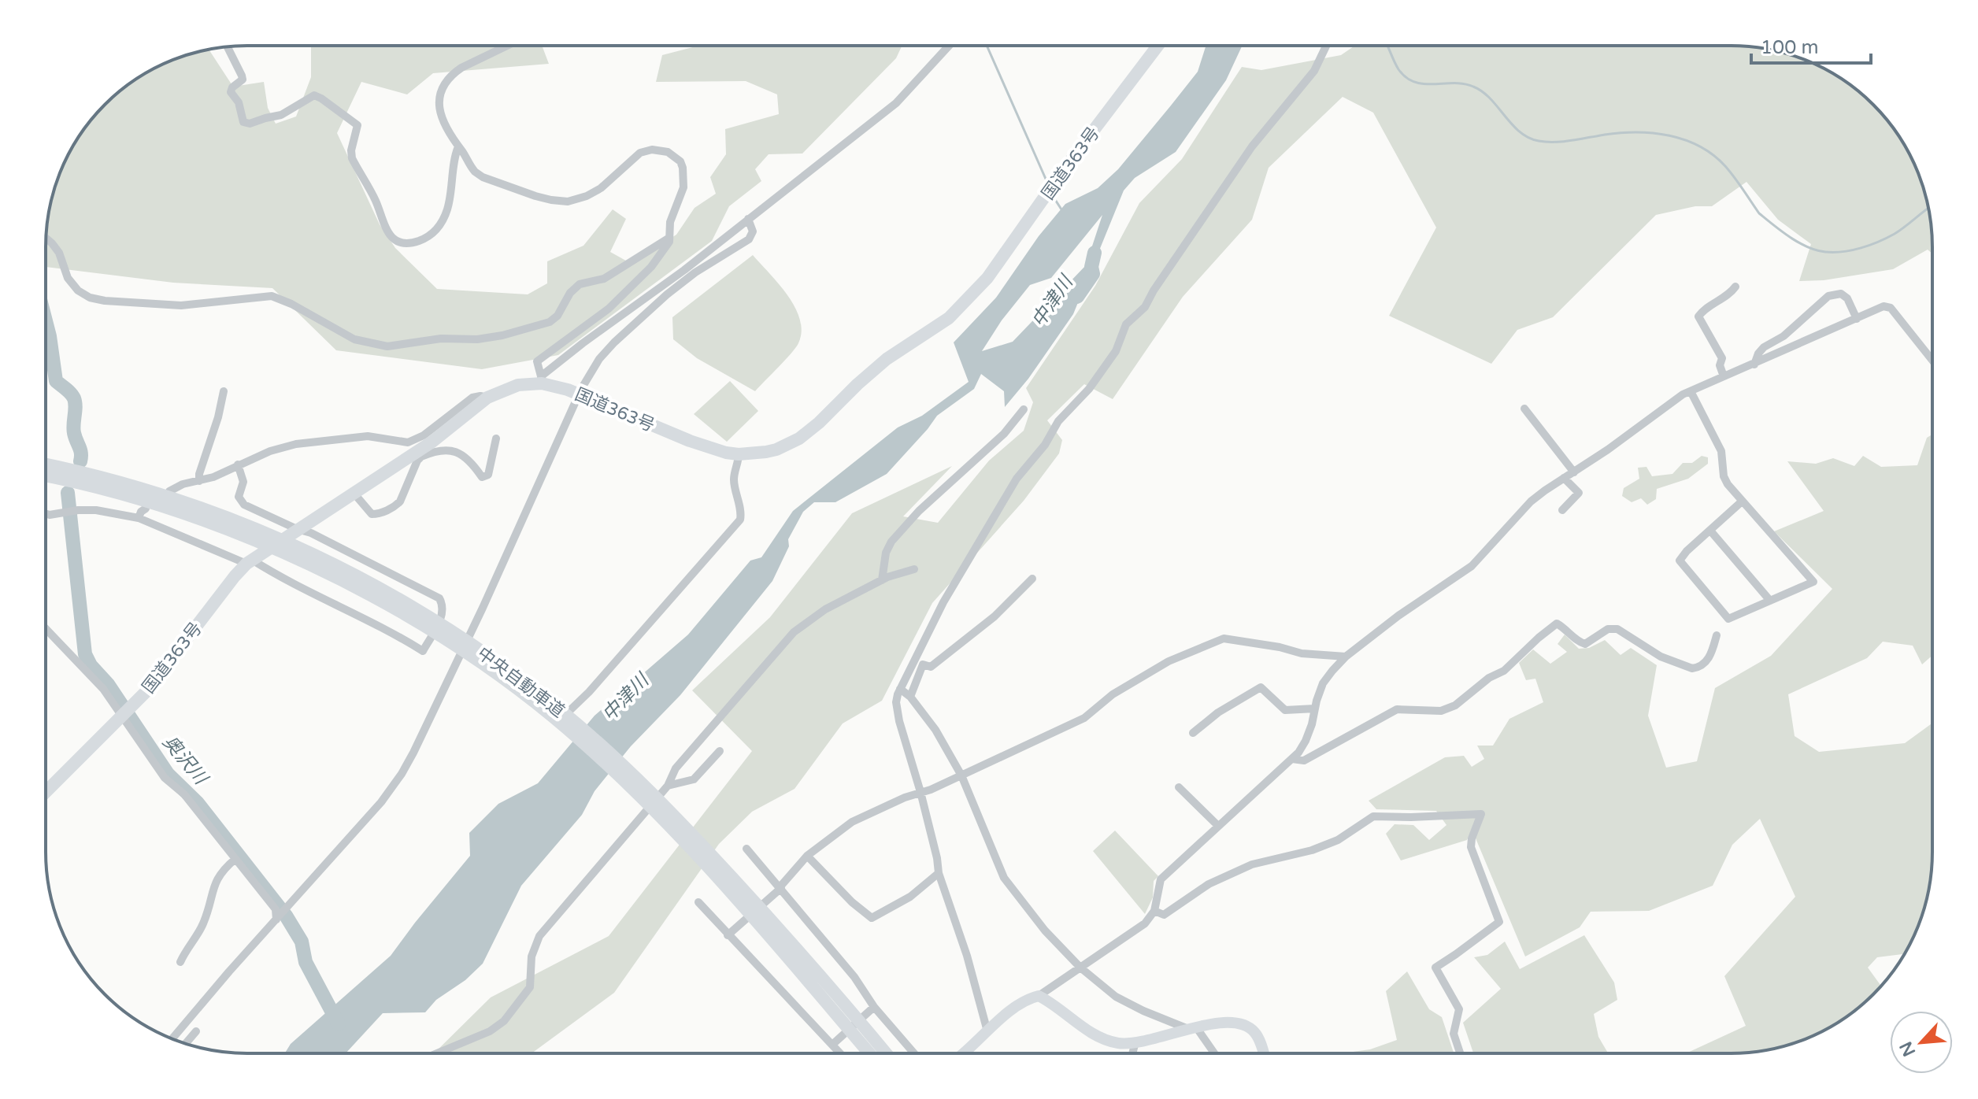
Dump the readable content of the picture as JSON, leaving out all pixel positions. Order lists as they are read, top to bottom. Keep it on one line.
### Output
{"streets":{"highway":["国道363号","中央自動車道"]},"water":["中津川","奥沢川"],"scale_bar":"100 m","north":"bottom left"}
